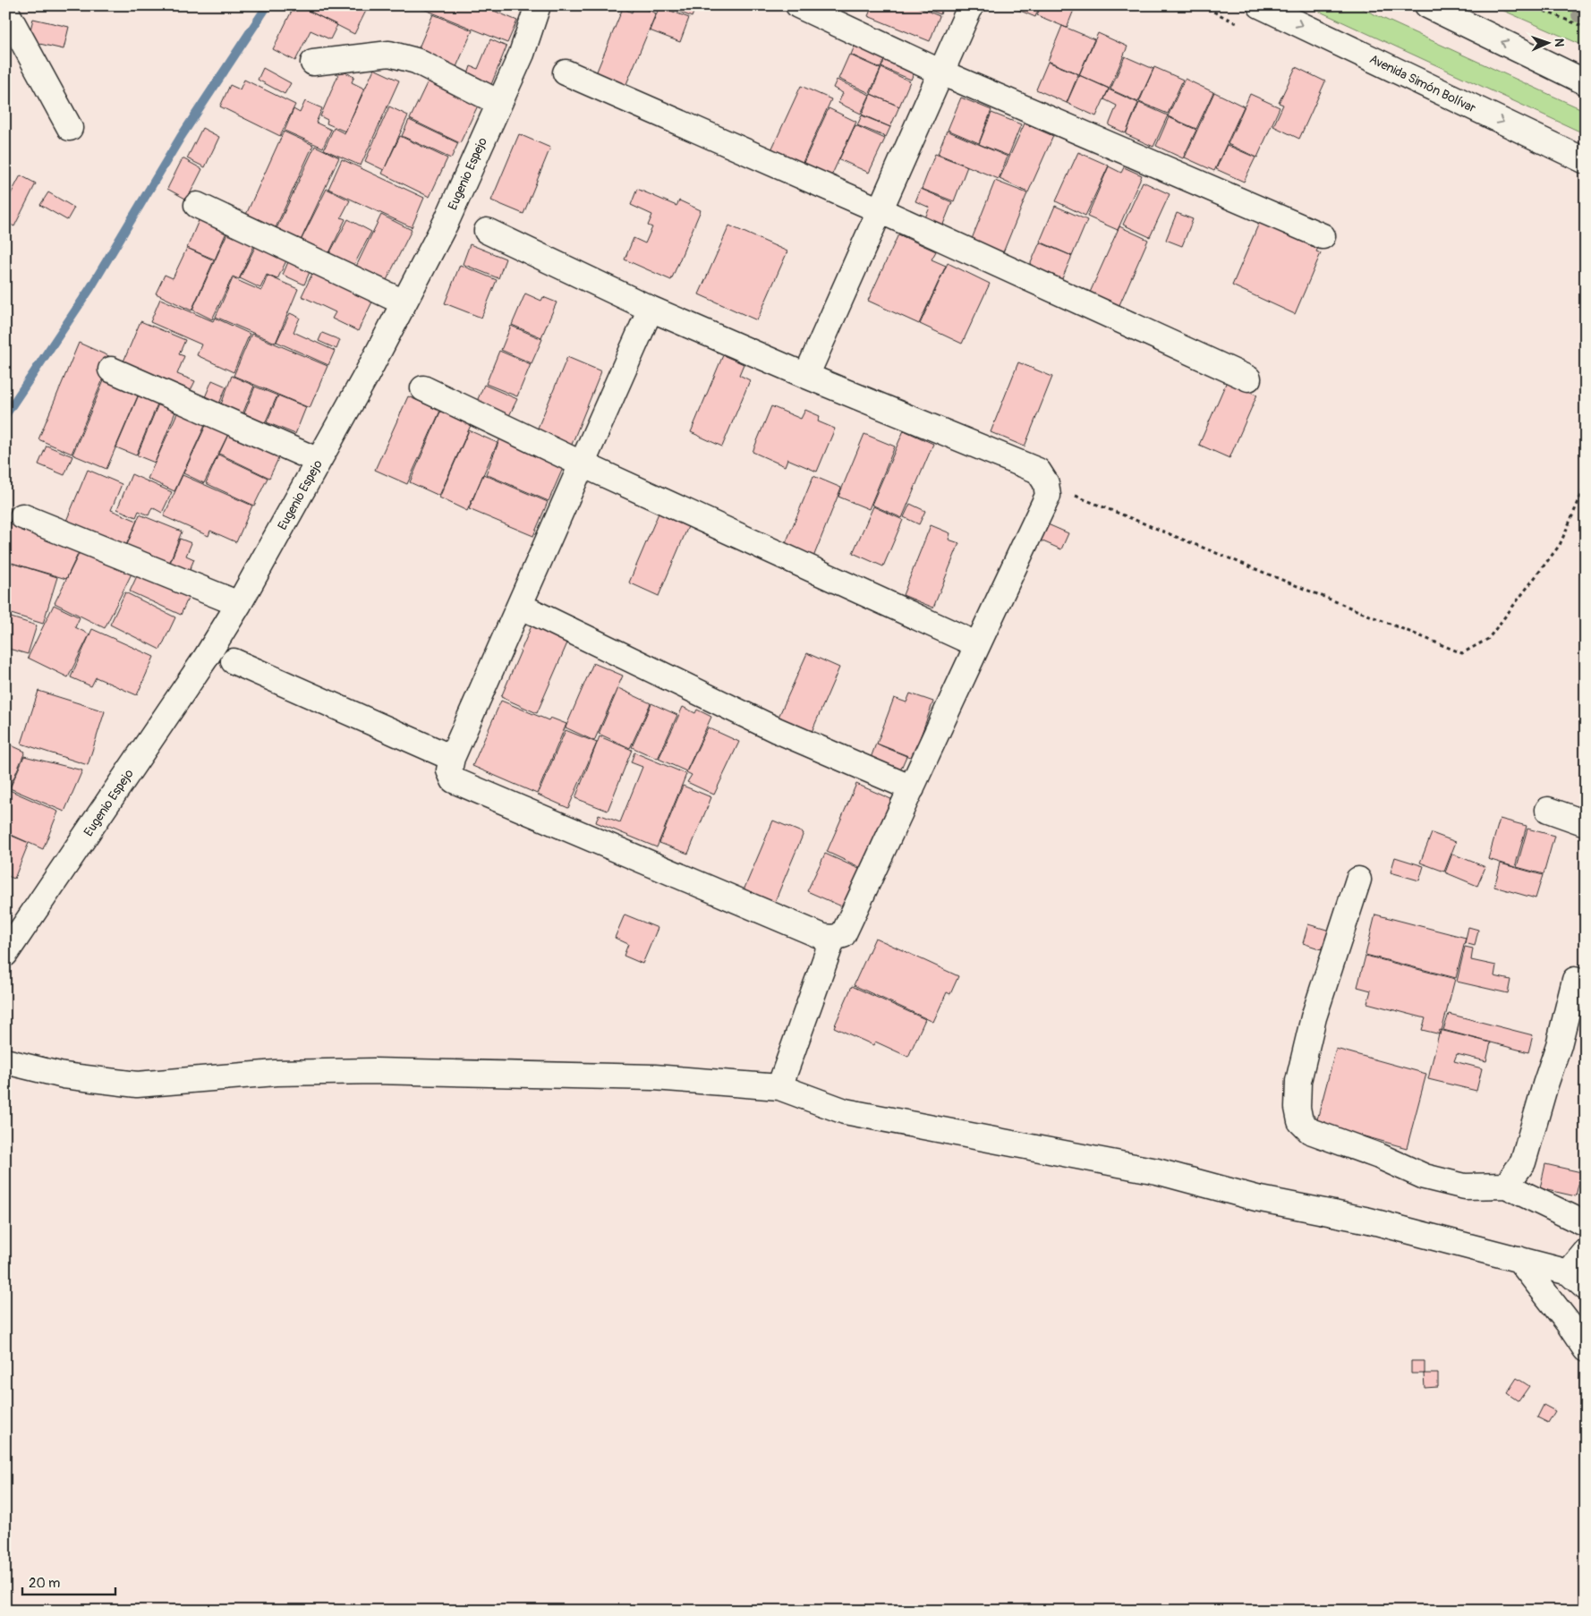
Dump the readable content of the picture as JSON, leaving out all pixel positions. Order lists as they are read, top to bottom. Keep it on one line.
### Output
{"streets":{"main road":["Avenida Simón Bolívar","Eugenio Espejo"]},"scale_bar":"20 m","north":"right"}
